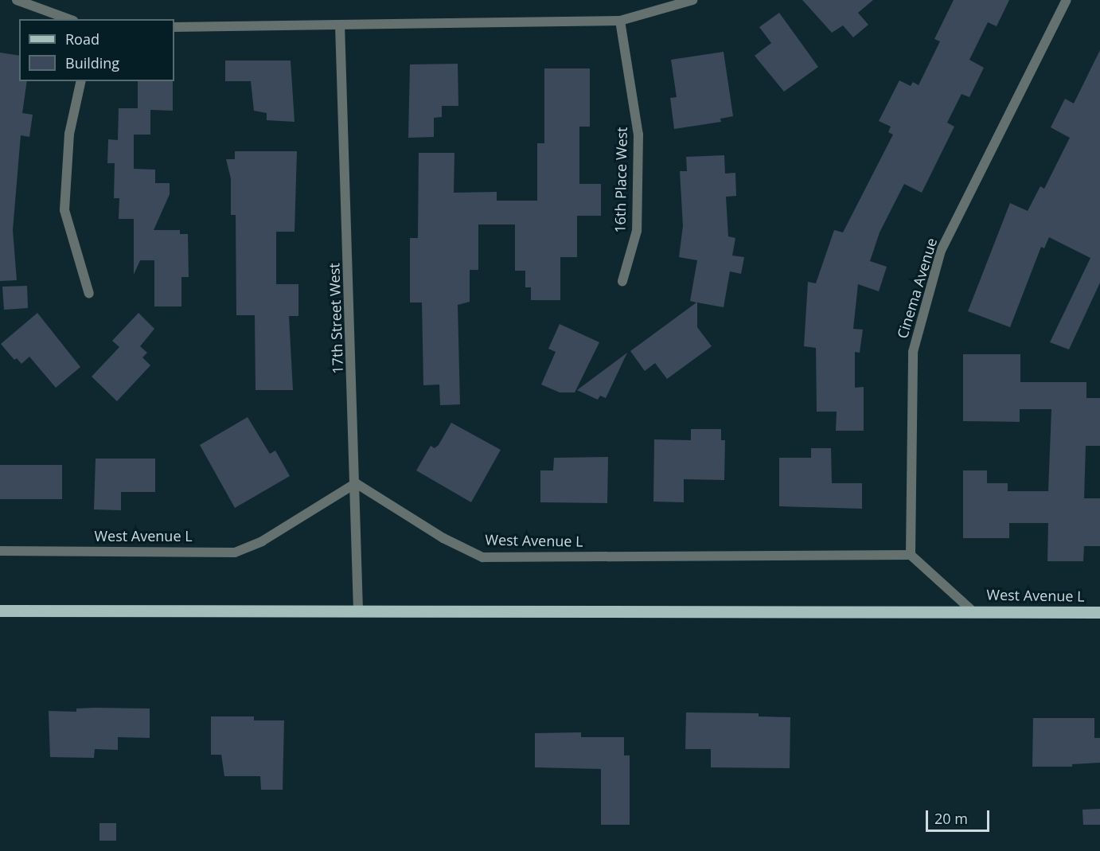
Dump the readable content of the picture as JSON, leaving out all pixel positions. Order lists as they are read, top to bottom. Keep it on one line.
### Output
{"streets":{"main road":["West Avenue L"],"street":["16th Place West","Cinema Avenue","17th Street West"]},"crossings":[["Cinema Avenue","West Avenue L"],["17th Street West","West Avenue L"]],"legend":["Road","Building"],"scale_bar":"20 m"}
